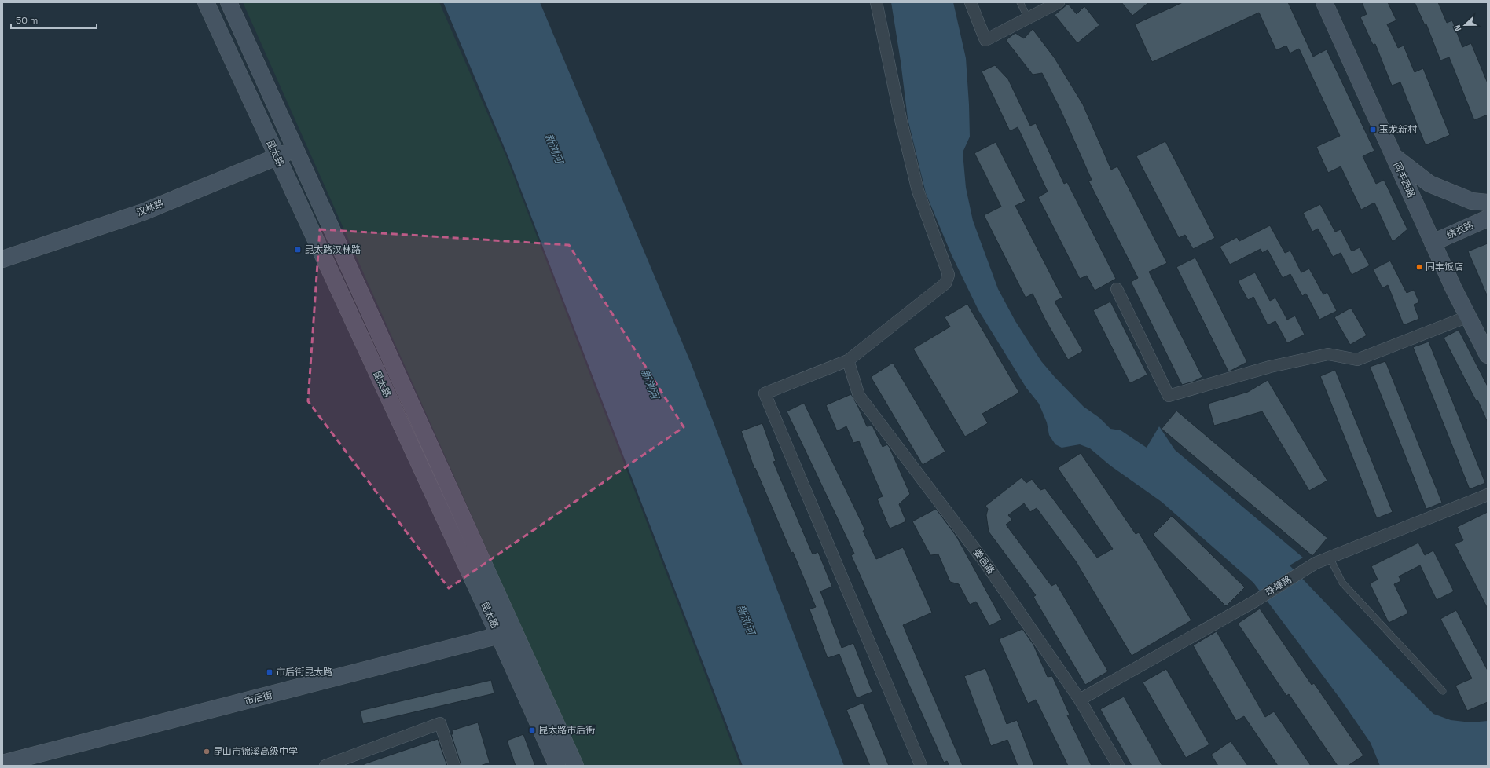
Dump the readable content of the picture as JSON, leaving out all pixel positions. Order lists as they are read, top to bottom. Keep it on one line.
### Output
{"streets":{"main road":["昆太路","同丰西路","汉林路","绣衣路","市后街"],"street":["娄邑路","珠塘路"]},"crossings":[["昆太路","汉林路"],["昆太路","市后街"],["同丰西路","绣衣路"],["娄邑路","珠塘路"]],"water":["新浏河"],"places":{"transit":["玉龙新村","昆太路汉林路","市后街昆太路","昆太路市后街"],"other":["同丰饭店","昆山市锦溪高级中学"]},"scale_bar":"50 m","north":"left"}
